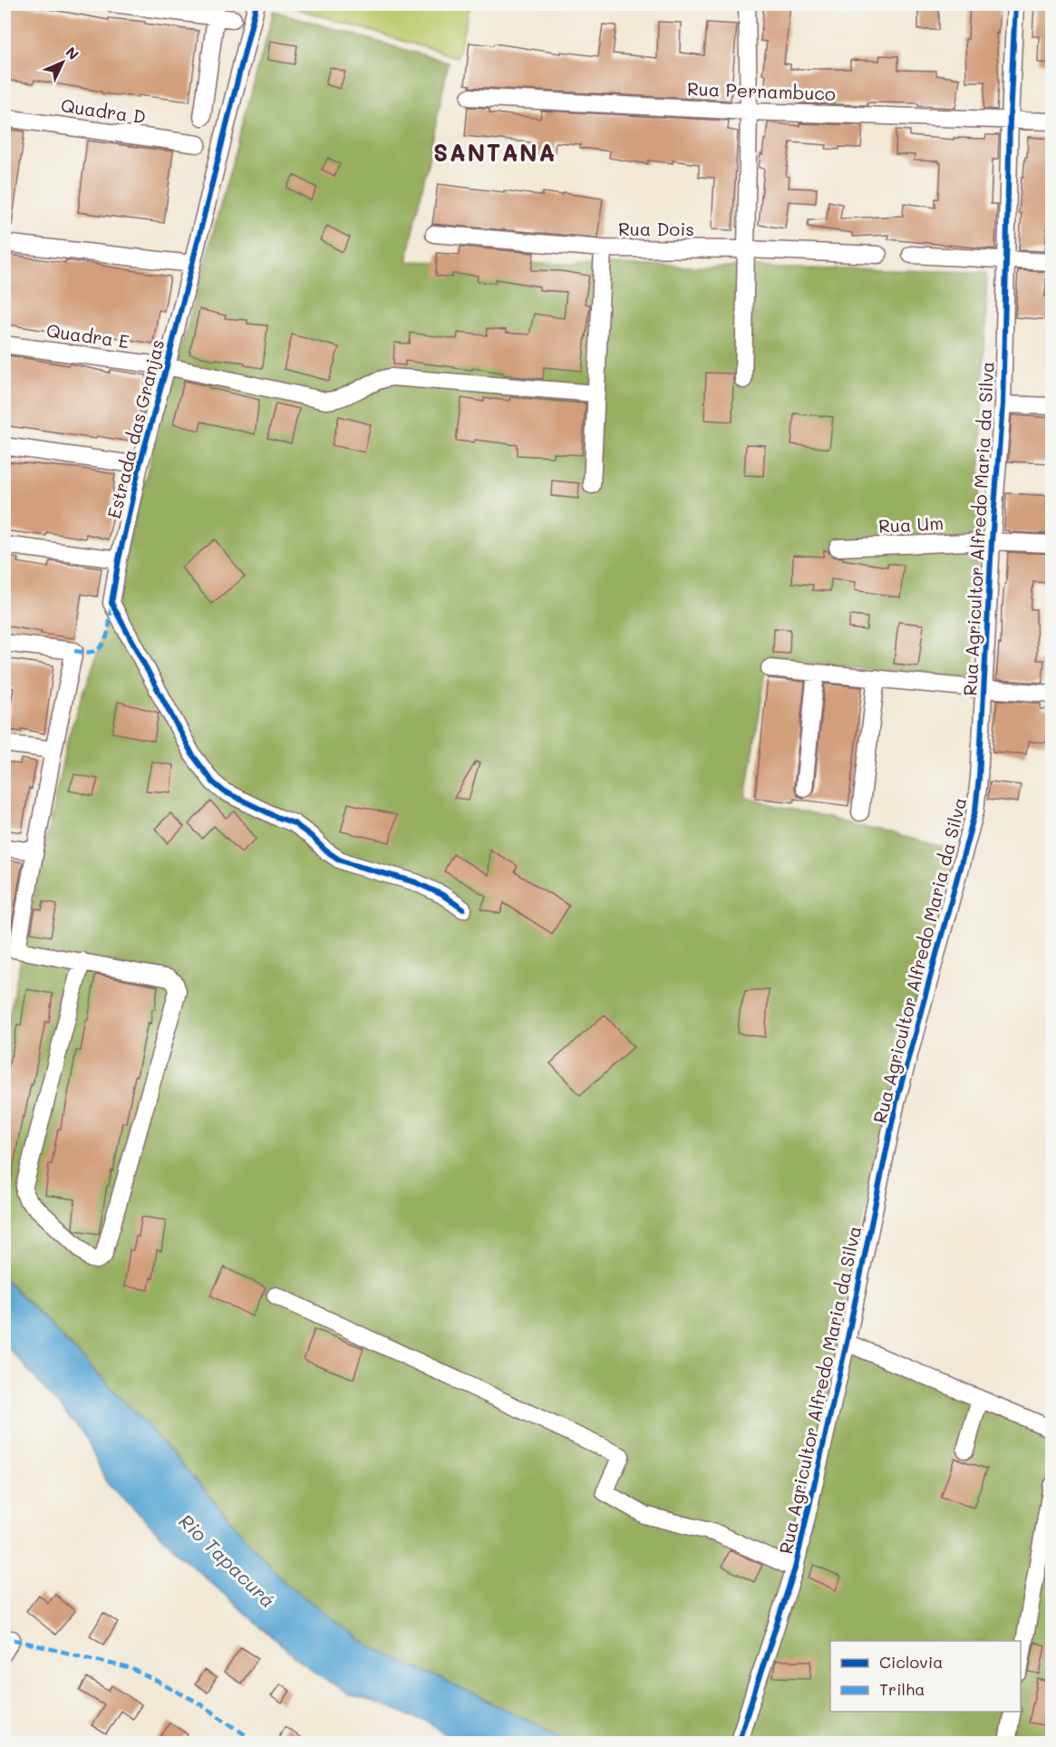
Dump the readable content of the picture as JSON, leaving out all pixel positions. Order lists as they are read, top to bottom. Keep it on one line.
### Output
{"streets":{"street":["Rua Pernambuco","Quadra D","Rua Dois","Quadra E","Estrada das Granjas","Rua Um","Rua Agricultor Alfredo Maria da Silva"]},"crossings":[["Rua Pernambuco","Rua Agricultor Alfredo Maria da Silva"],["Quadra E","Estrada das Granjas"],["Rua Um","Rua Agricultor Alfredo Maria da Silva"]],"districts":["SANTANA"],"water":["Rio Tapacurá"],"legend":["Ciclovia","Trilha"],"north":"top right"}
